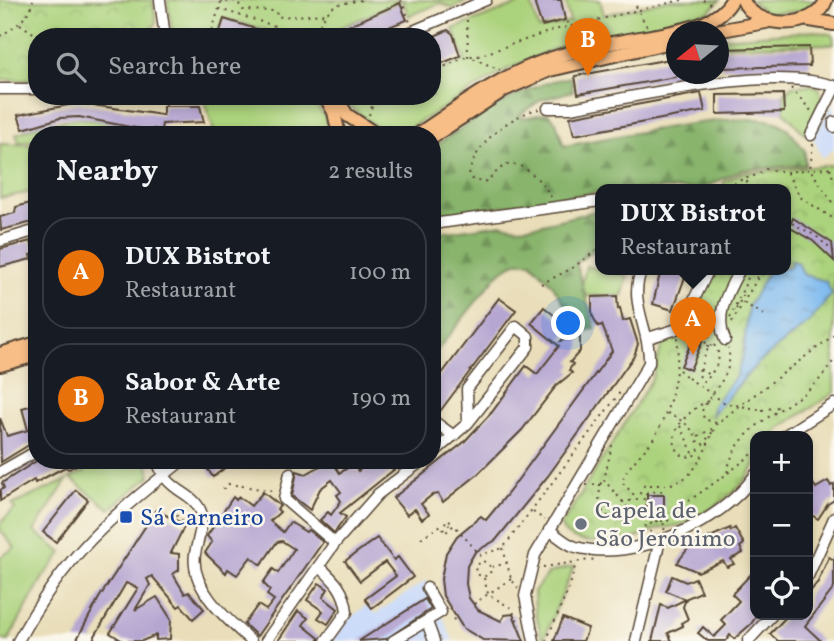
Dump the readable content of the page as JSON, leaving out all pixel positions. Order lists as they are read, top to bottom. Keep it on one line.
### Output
{"places":{"transit":["Sá Carneiro"],"other":["Capela de São Jerónimo"]},"north":"left","page":{"pins":["B","A"],"search":"Search here","heading":["Nearby","2 results"],"popup":["DUX Bistrot","Restaurant"],"list":[{"mark":"A","name":"DUX Bistrot","note":"Restaurant","value":"100 m"},{"mark":"B","name":"Sabor & Arte","note":"Restaurant","value":"190 m"}],"map_buttons":["+","−"]}}
